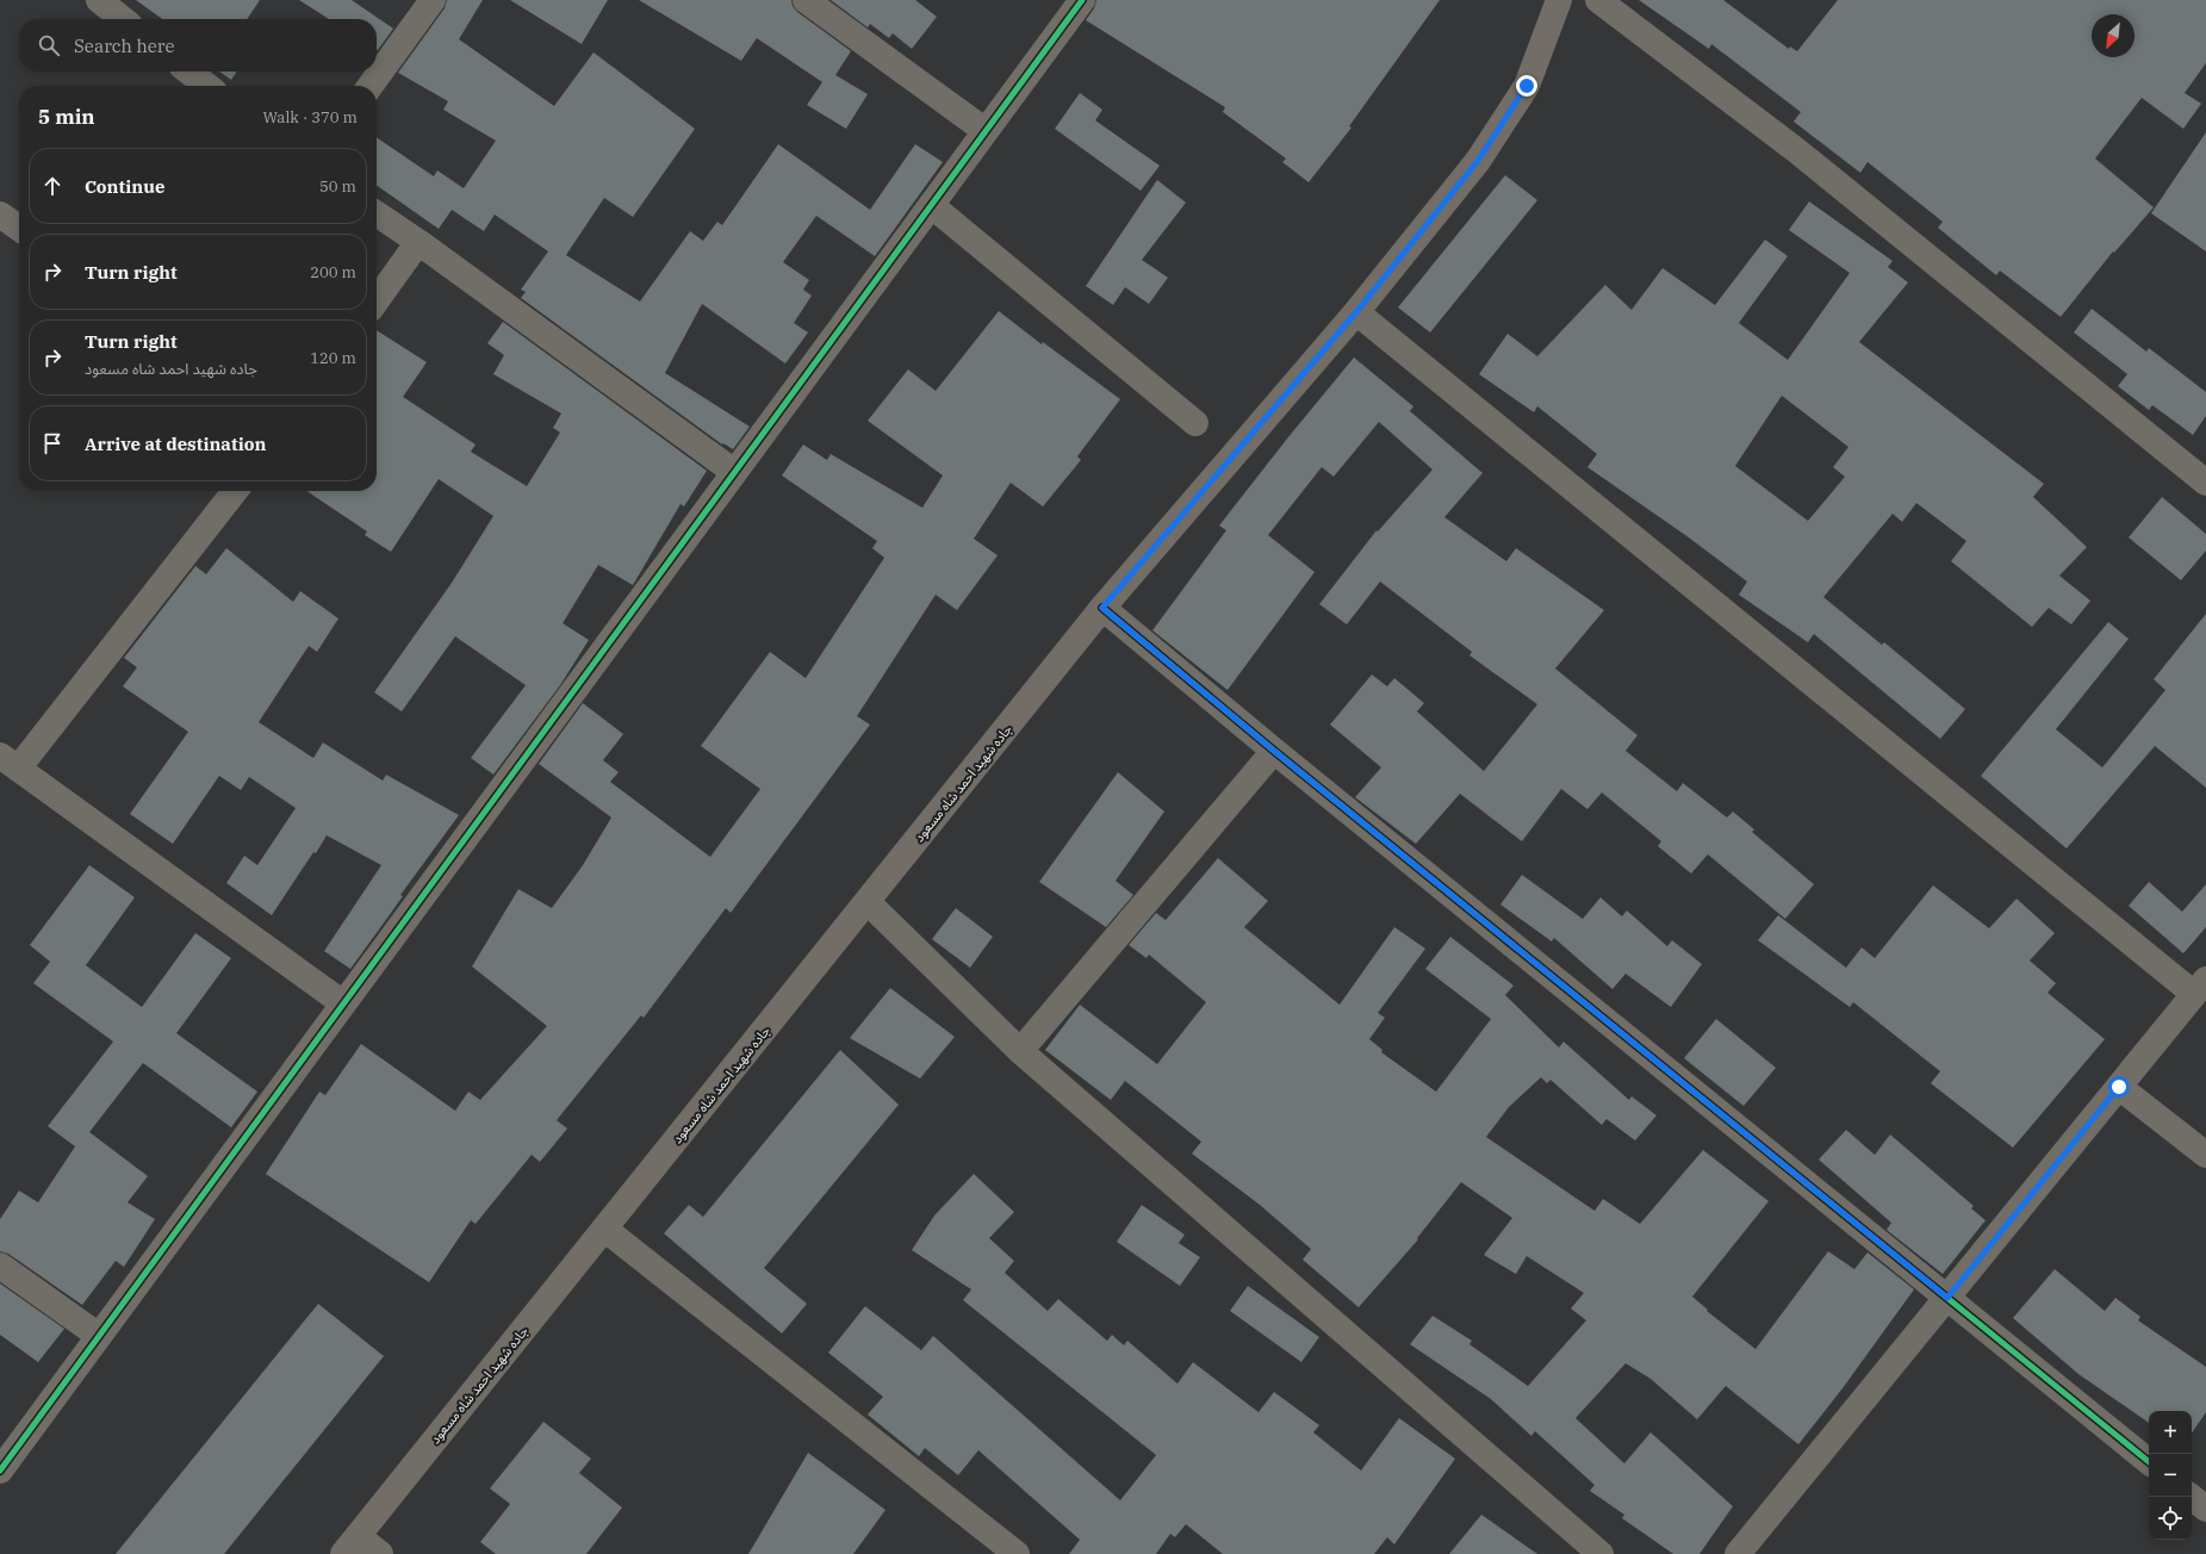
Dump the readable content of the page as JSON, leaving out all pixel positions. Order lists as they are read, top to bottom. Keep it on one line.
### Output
{"streets":{"main road":["جاده شهيد احمد شاه مسعود"]},"north":"bottom left","page":{"search":"Search here","heading":["5 min","Walk · 370 m"],"list":[["Continue","50 m"],["Turn right","200 m"],["Turn right","جاده شهيد احمد شاه مسعود","120 m"],"Arrive at destination"],"map_buttons":["+","−"]}}
